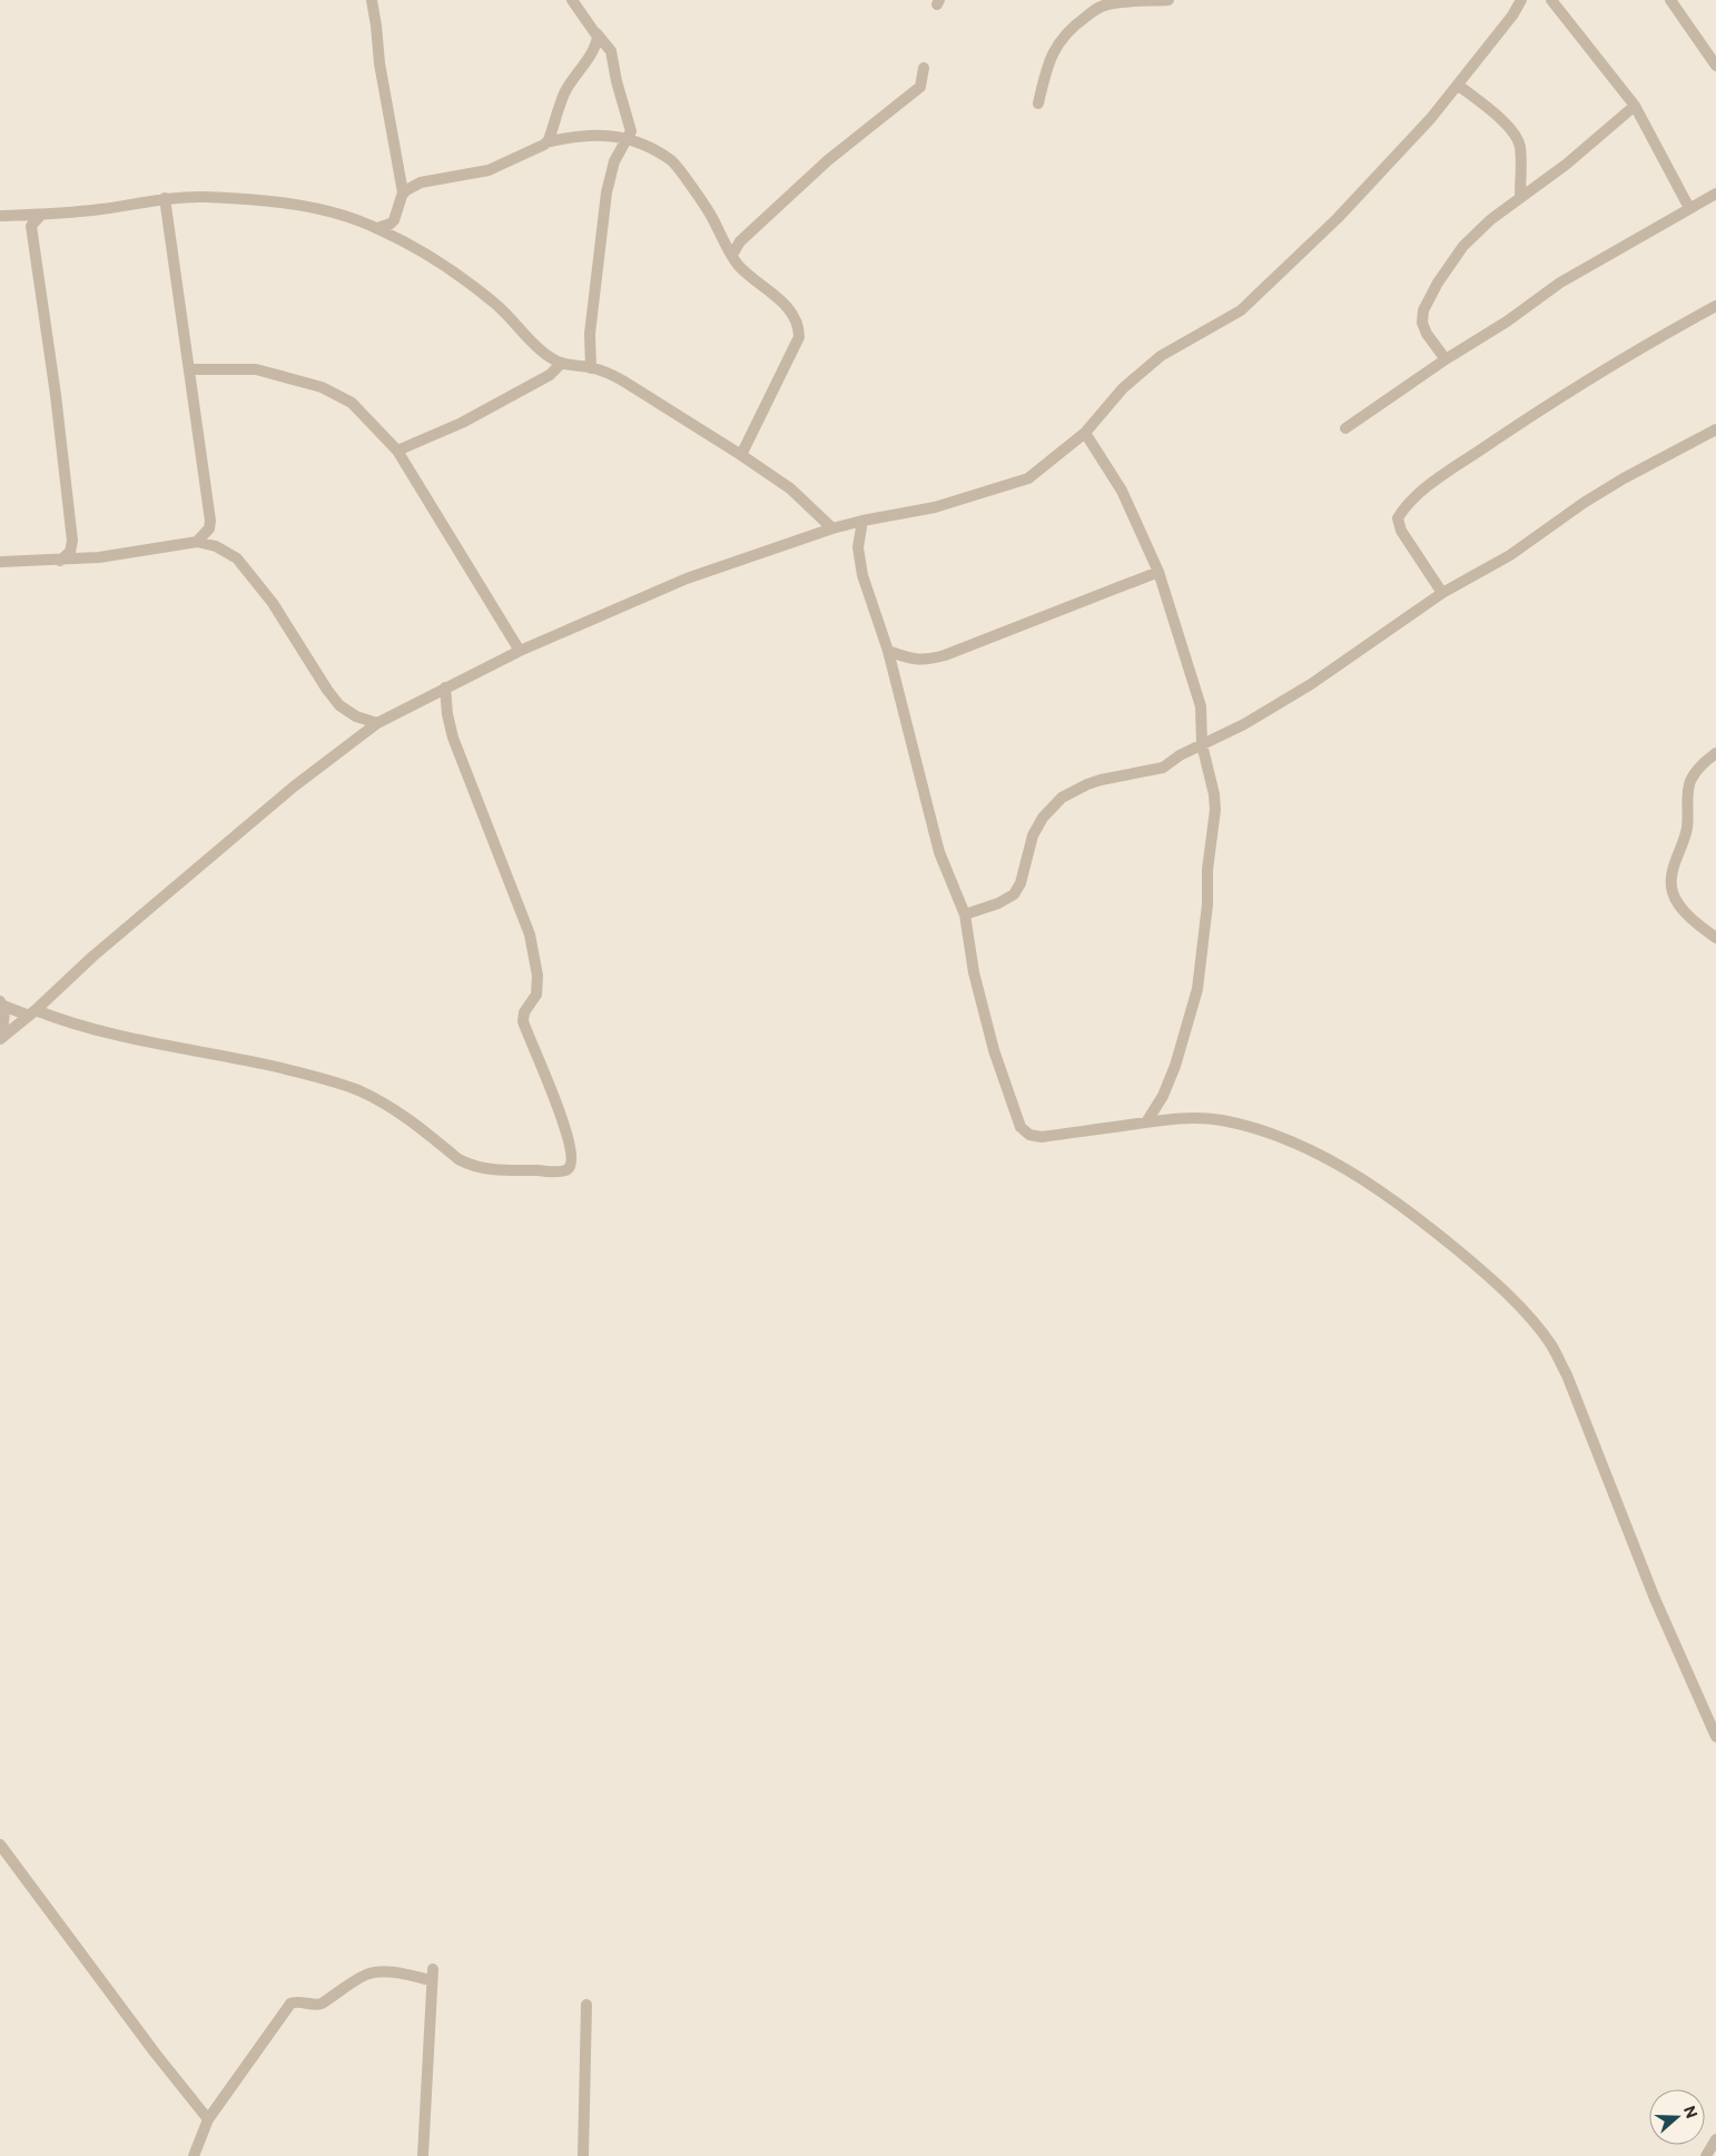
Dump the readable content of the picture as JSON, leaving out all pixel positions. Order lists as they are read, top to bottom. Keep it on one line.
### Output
{"north":"right"}
